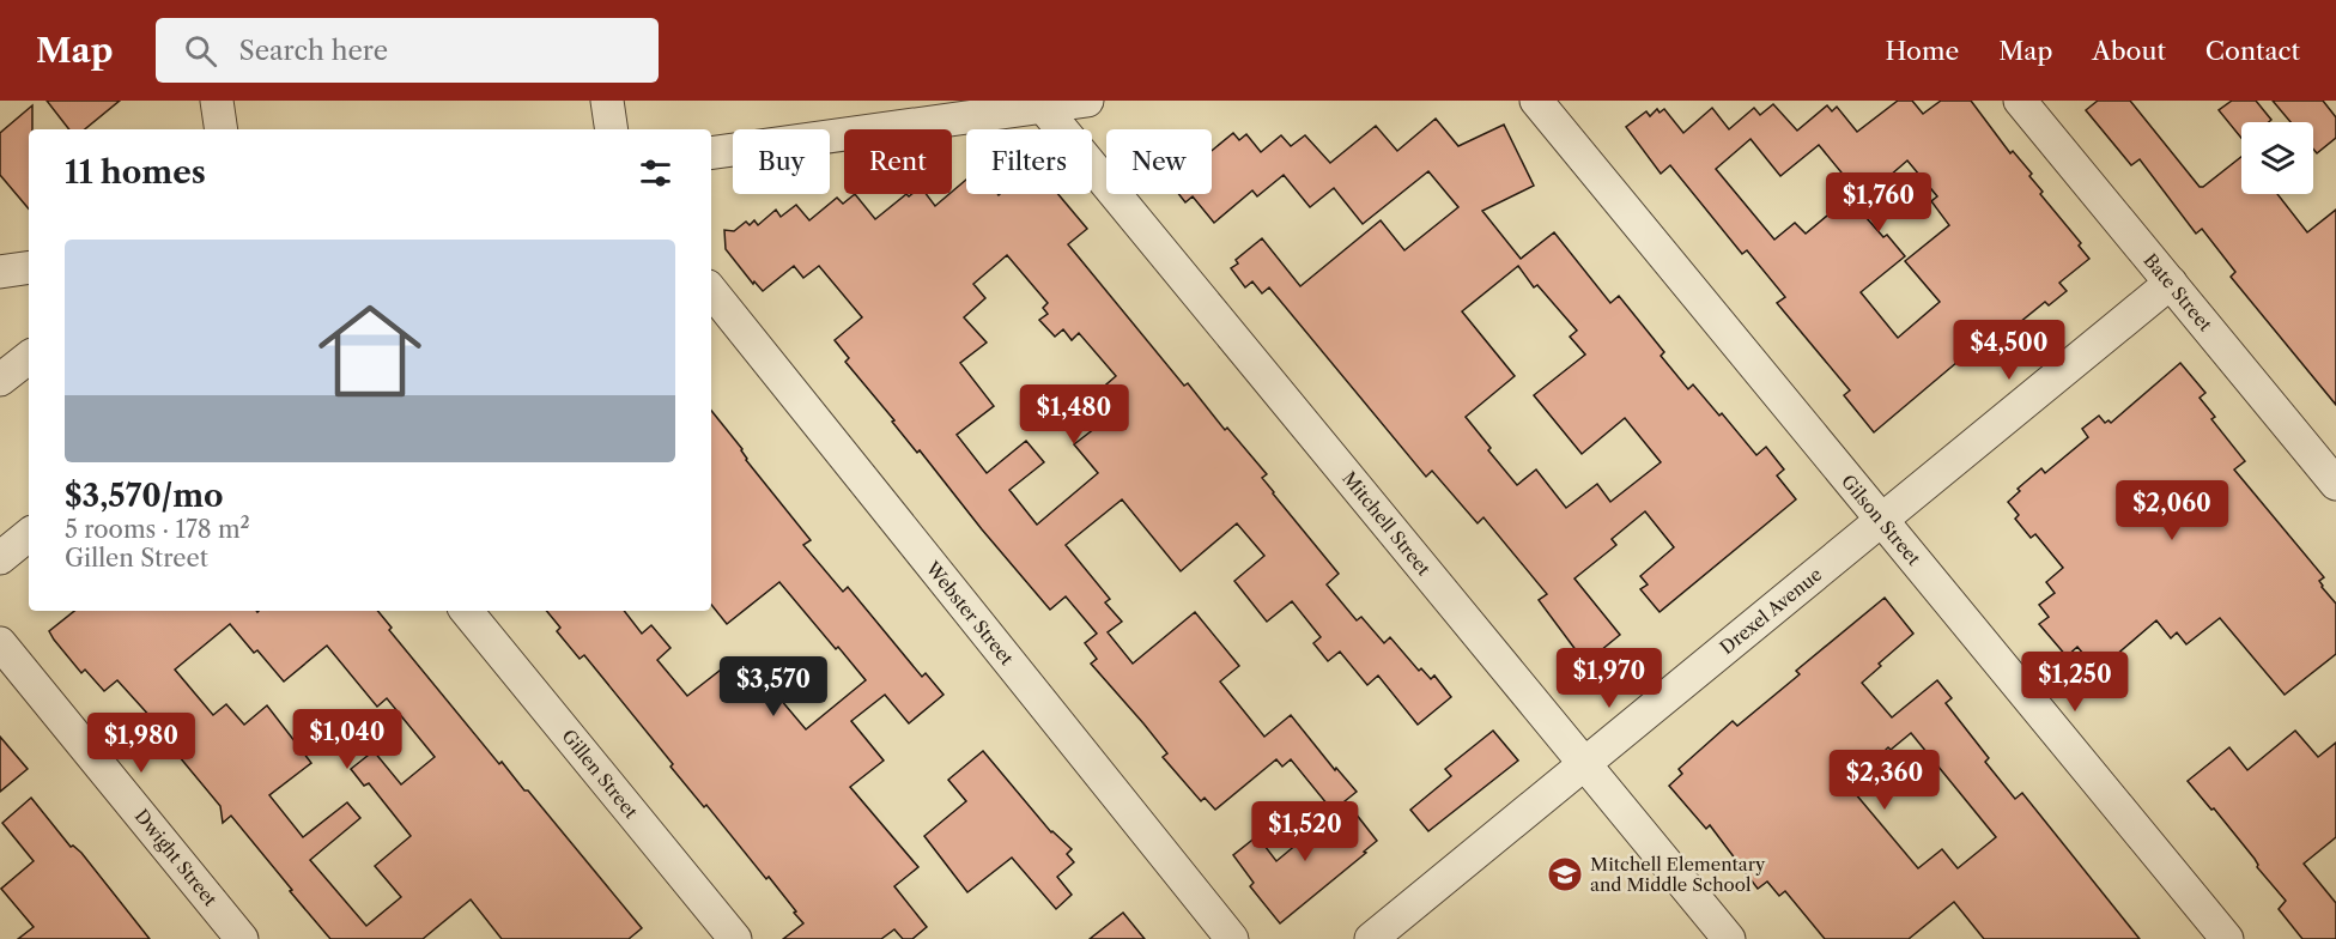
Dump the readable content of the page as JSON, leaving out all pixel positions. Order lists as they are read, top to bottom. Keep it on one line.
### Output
{"streets":{"street":["Bate Street","Gilson Street","Mitchell Street","Drexel Avenue","Webster Street","Gillen Street","Dwight Street"]},"crossings":[["Bate Street","Drexel Avenue"],["Gilson Street","Drexel Avenue"],["Mitchell Street","Drexel Avenue"]],"places":{"school or university":["Mitchell Elementary and Middle School"]},"page":{"header":"Map","search":"Search here","nav":["Home","Map","About","Contact"],"chip":["Buy","Rent","Filters","New"],"heading":"11 homes","price":["$1,760","$4,500","$1,480","$2,060","$1,970","$1,250","$3,570","$1,040","$1,980","$2,360","$1,520"],"list":[{"name":"$3,570/mo","note":"5 rooms · 178 m² · Gillen Street"}]}}
